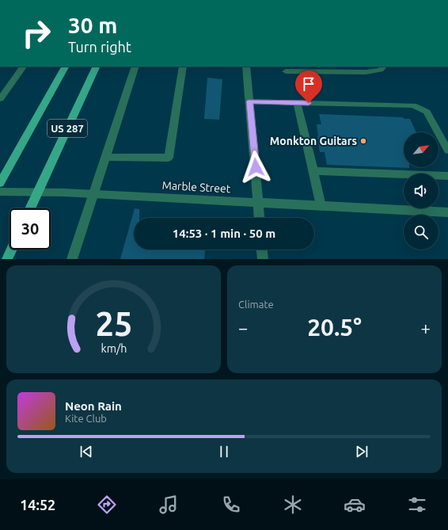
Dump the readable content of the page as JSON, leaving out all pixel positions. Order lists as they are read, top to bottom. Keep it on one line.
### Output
{"streets":{"main road":["US 287"],"street":["Marble Street"]},"crossings":[["US 287","Marble Street"]],"places":["Monkton Guitars"],"north":"top right","page":{"turn":["30 m","Turn right"],"limit":"30","trip":"14:53 · 1 min · 50 m","tile":"Climate","heat":["−","20.5°","+"],"song":["Neon Rain","Kite Club"],"tabs":"14:52","gauge":["25","km/h"]}}
